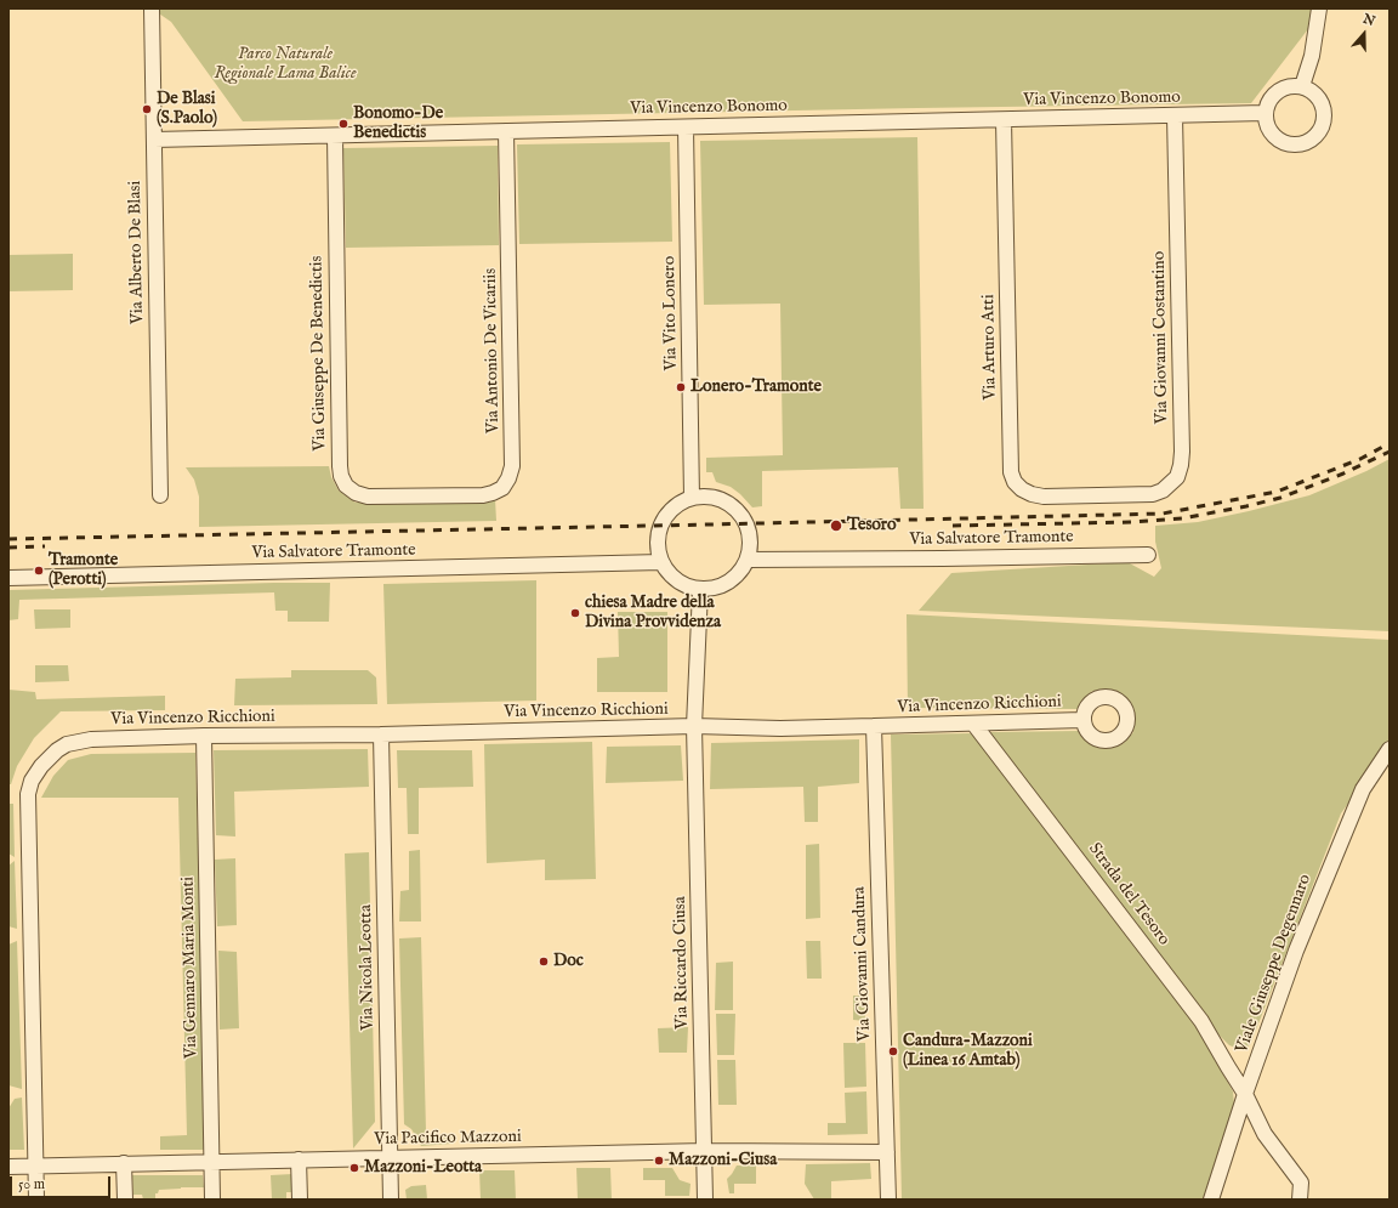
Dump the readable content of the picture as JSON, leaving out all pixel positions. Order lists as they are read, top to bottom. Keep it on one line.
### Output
{"streets":{"street":["Via Vincenzo Bonomo","Via Alberto De Blasi","Via Vito Lonero","Via Giovanni Costantino","Via Arturo Atti","Via Antonio De Vicariis","Via Giuseppe De Benedictis","Via Salvatore Tramonte","Via Vincenzo Ricchioni","Strada del Tesoro","Via Riccardo Ciusa","Via Giovanni Candura","Viale Giuseppe Degennaro","Via Gennaro Maria Monti","Via Nicola Leotta","Via Pacifico Mazzoni"]},"crossings":[["Via Vincenzo Bonomo","Via Alberto De Blasi"],["Via Vincenzo Bonomo","Via Vito Lonero"],["Via Vincenzo Bonomo","Via Giovanni Costantino"],["Via Vincenzo Bonomo","Via Arturo Atti"],["Via Vincenzo Bonomo","Via Antonio De Vicariis"],["Via Vincenzo Bonomo","Via Giuseppe De Benedictis"],["Via Vito Lonero","Via Salvatore Tramonte"],["Via Vito Lonero","Via Riccardo Ciusa"],["Via Giovanni Costantino","Via Arturo Atti"],["Via Antonio De Vicariis","Via Giuseppe De Benedictis"],["Via Salvatore Tramonte","Via Riccardo Ciusa"],["Via Vincenzo Ricchioni","Strada del Tesoro"],["Via Vincenzo Ricchioni","Via Riccardo Ciusa"],["Via Vincenzo Ricchioni","Via Giovanni Candura"],["Via Vincenzo Ricchioni","Via Gennaro Maria Monti"],["Via Vincenzo Ricchioni","Via Nicola Leotta"],["Via Vincenzo Ricchioni","Via Pacifico Mazzoni"],["Strada del Tesoro","Viale Giuseppe Degennaro"],["Via Riccardo Ciusa","Via Pacifico Mazzoni"],["Via Giovanni Candura","Via Pacifico Mazzoni"],["Via Gennaro Maria Monti","Via Pacifico Mazzoni"],["Via Nicola Leotta","Via Pacifico Mazzoni"]],"parks":["Parco Naturale Regionale Lama Balice"],"places":["De Blasi (S.Paolo)","Bonomo-De Benedictis","Lonero-Tramonte","Tesoro","Tramonte (Perotti)","chiesa Madre della Divina Provvidenza","Doc","Candura-Mazzoni (Linea 16 Amtab)","Mazzoni-Ciusa","Mazzoni-Leotta"],"scale_bar":"50 m","north":"top"}
